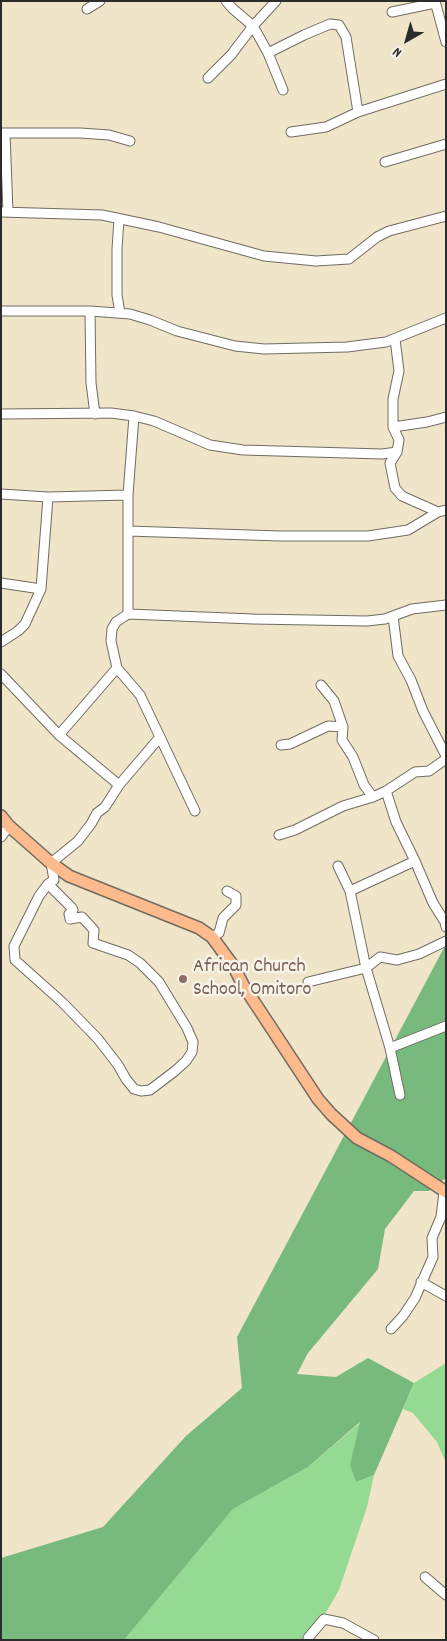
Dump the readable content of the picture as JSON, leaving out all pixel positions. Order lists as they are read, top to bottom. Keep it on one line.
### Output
{"places":["African Church School, Omitoro"],"north":"bottom left"}
